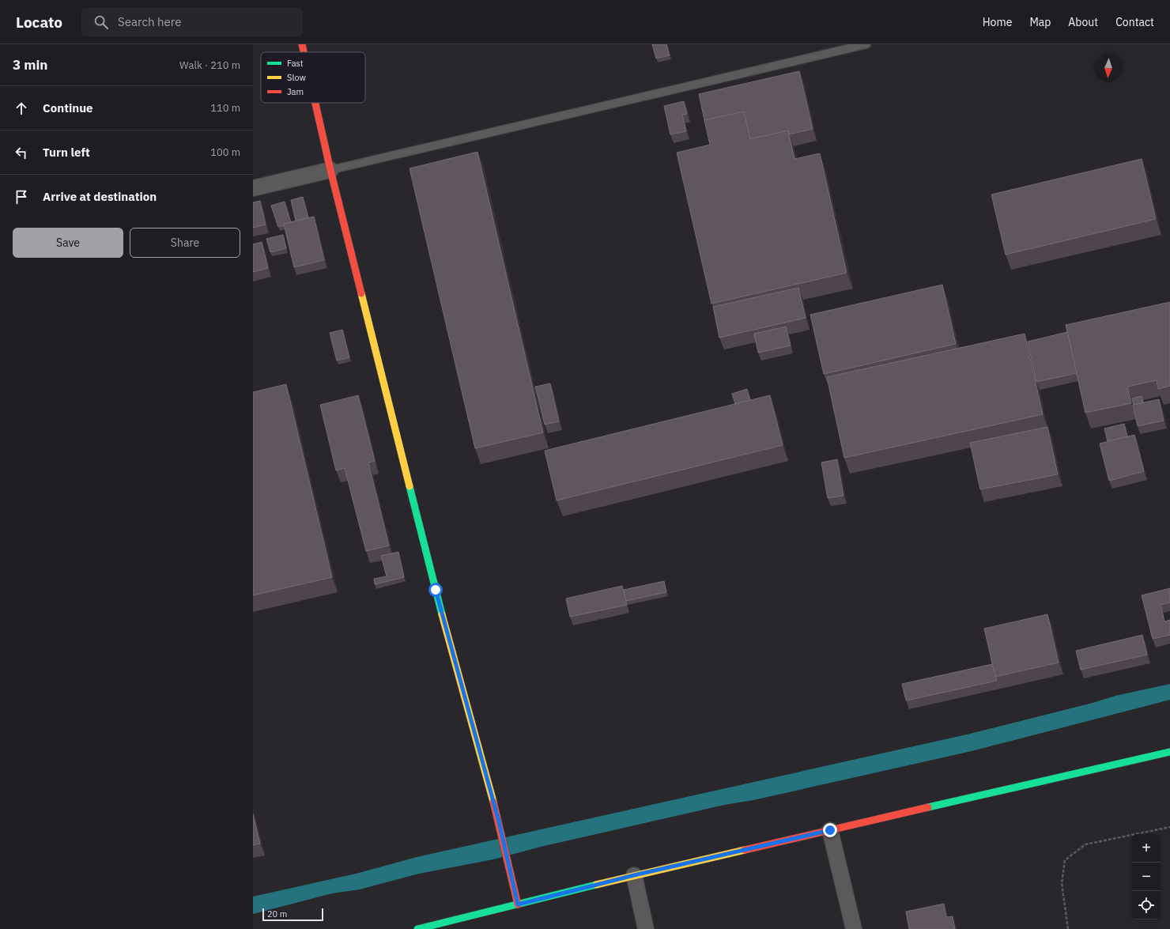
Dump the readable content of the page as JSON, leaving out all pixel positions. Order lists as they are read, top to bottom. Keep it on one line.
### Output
{"legend":["Fast","Slow","Jam"],"scale_bar":"20 m","north":"bottom","page":{"header":"Locato","search":"Search here","nav":["Home","Map","About","Contact"],"heading":["3 min","Walk · 210 m"],"list":[["Continue","110 m"],["Turn left","100 m"],"Arrive at destination"],"buttons":["Save","Share"],"map_buttons":["+","−"],"scale":"20 m"}}
